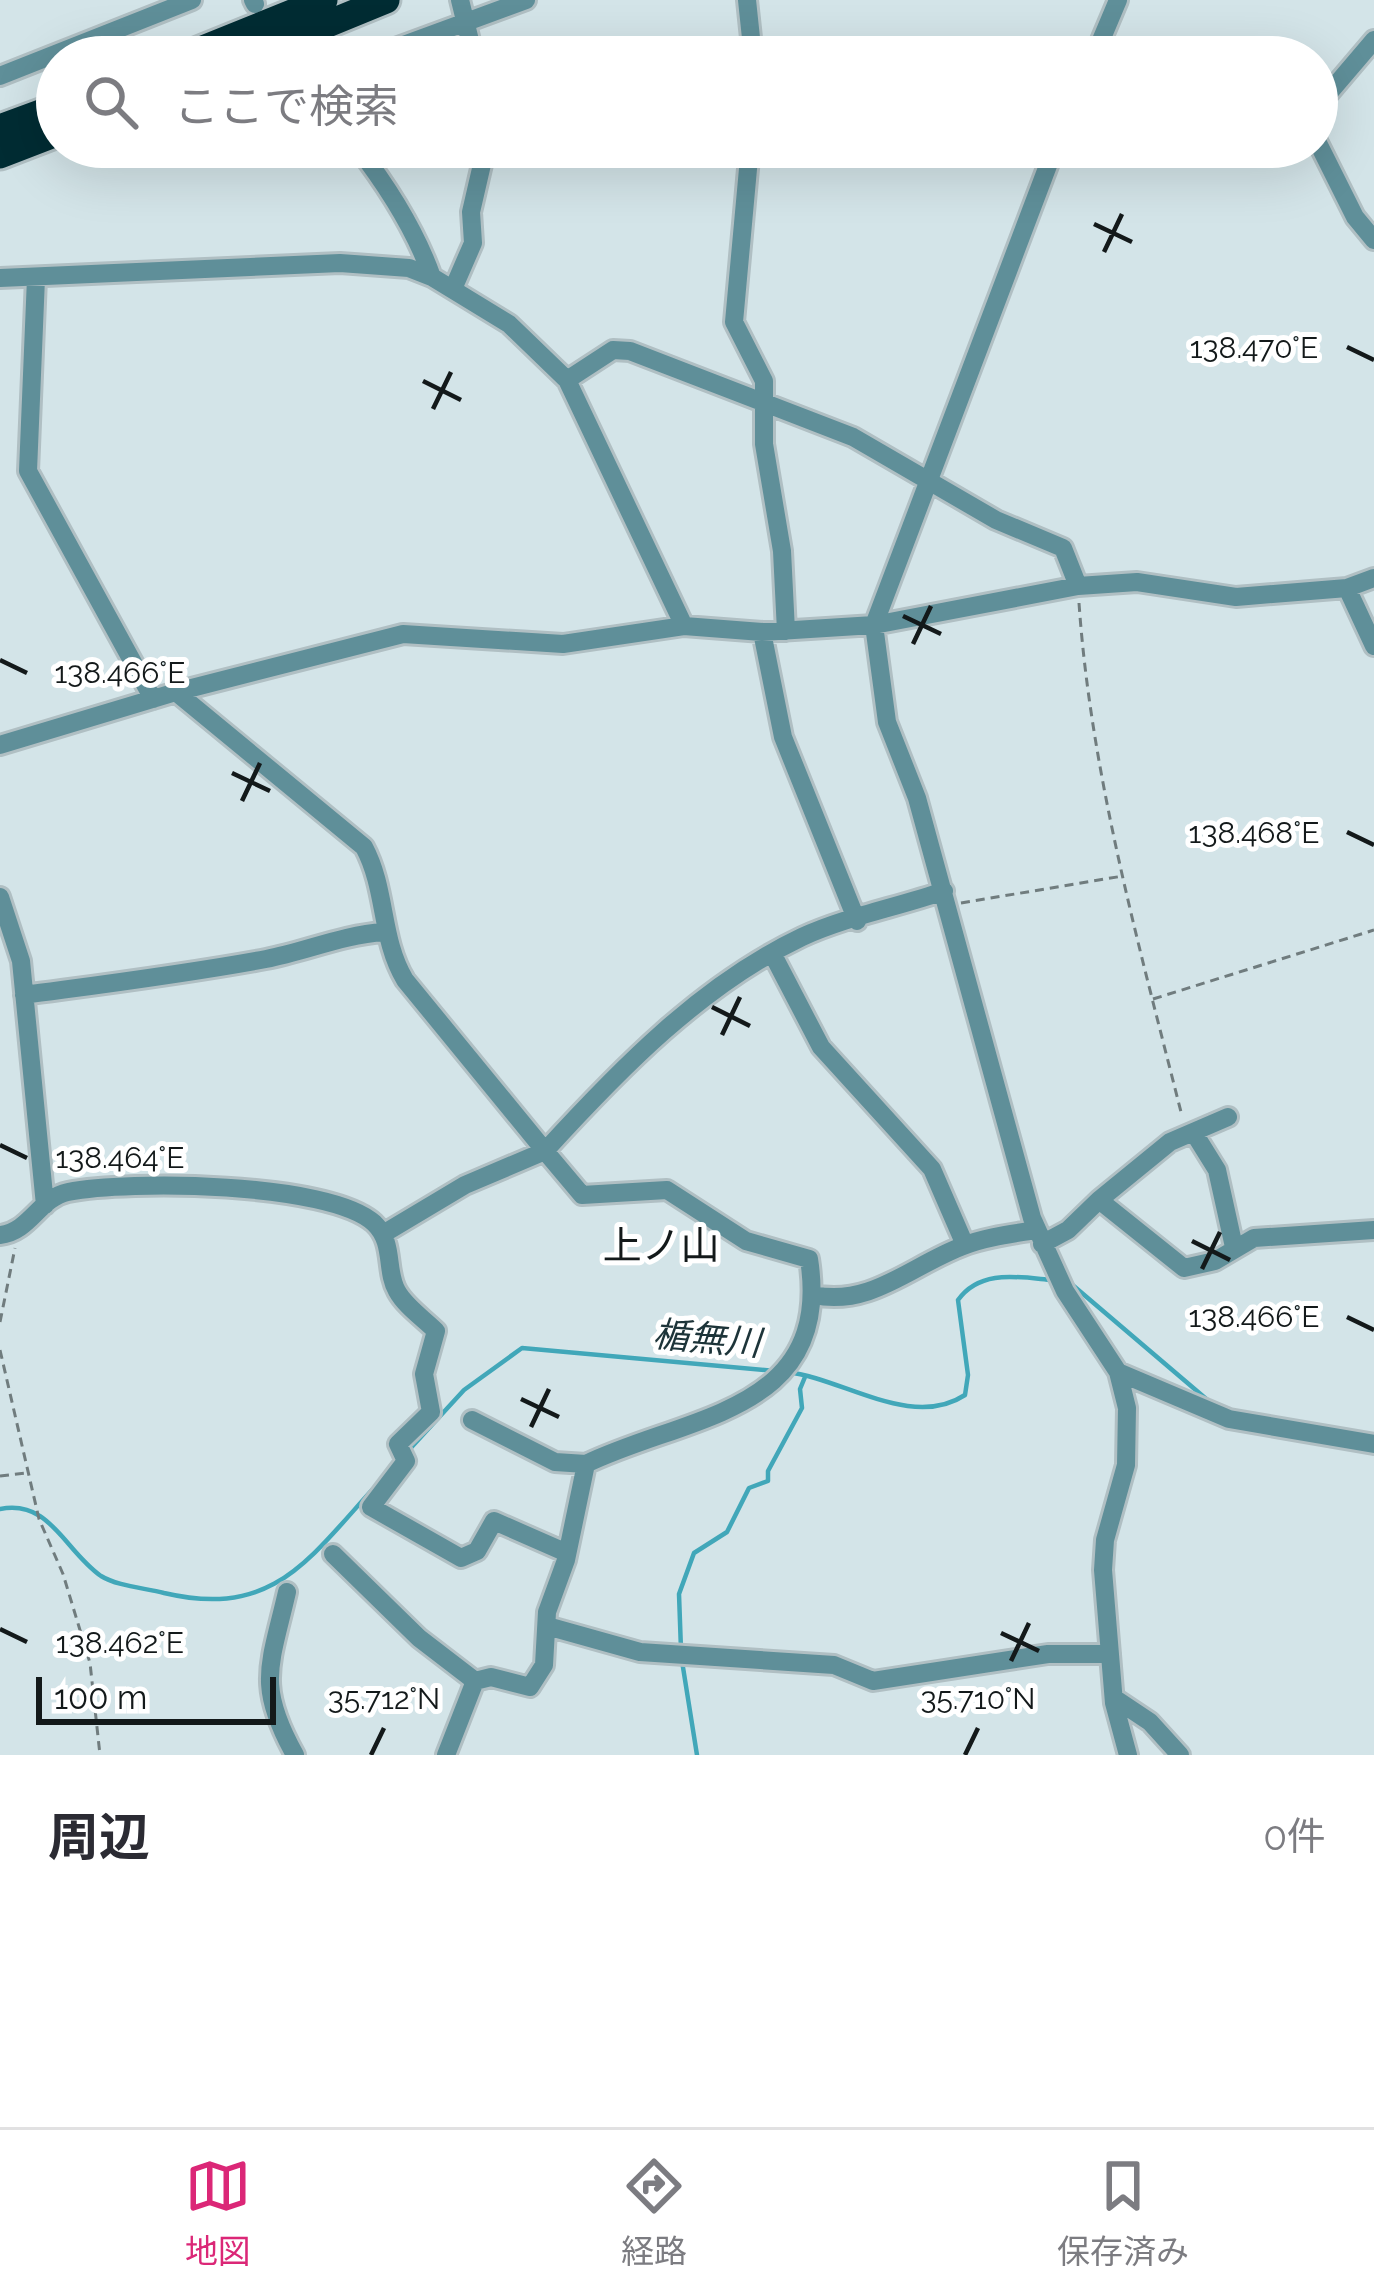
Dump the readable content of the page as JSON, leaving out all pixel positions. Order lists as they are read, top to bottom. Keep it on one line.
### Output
{"districts":["上ノ山"],"water":["楯無川"],"scale_bar":"100 m","page":{"search":"ここで検索","scale":"100 m","heading":["周辺","0件"],"nav":["地図","経路","保存済み"]},"coordinates":["138.470°E","138.466°E","138.468°E","138.464°E","138.462°E","35.712°N","35.710°N"]}
